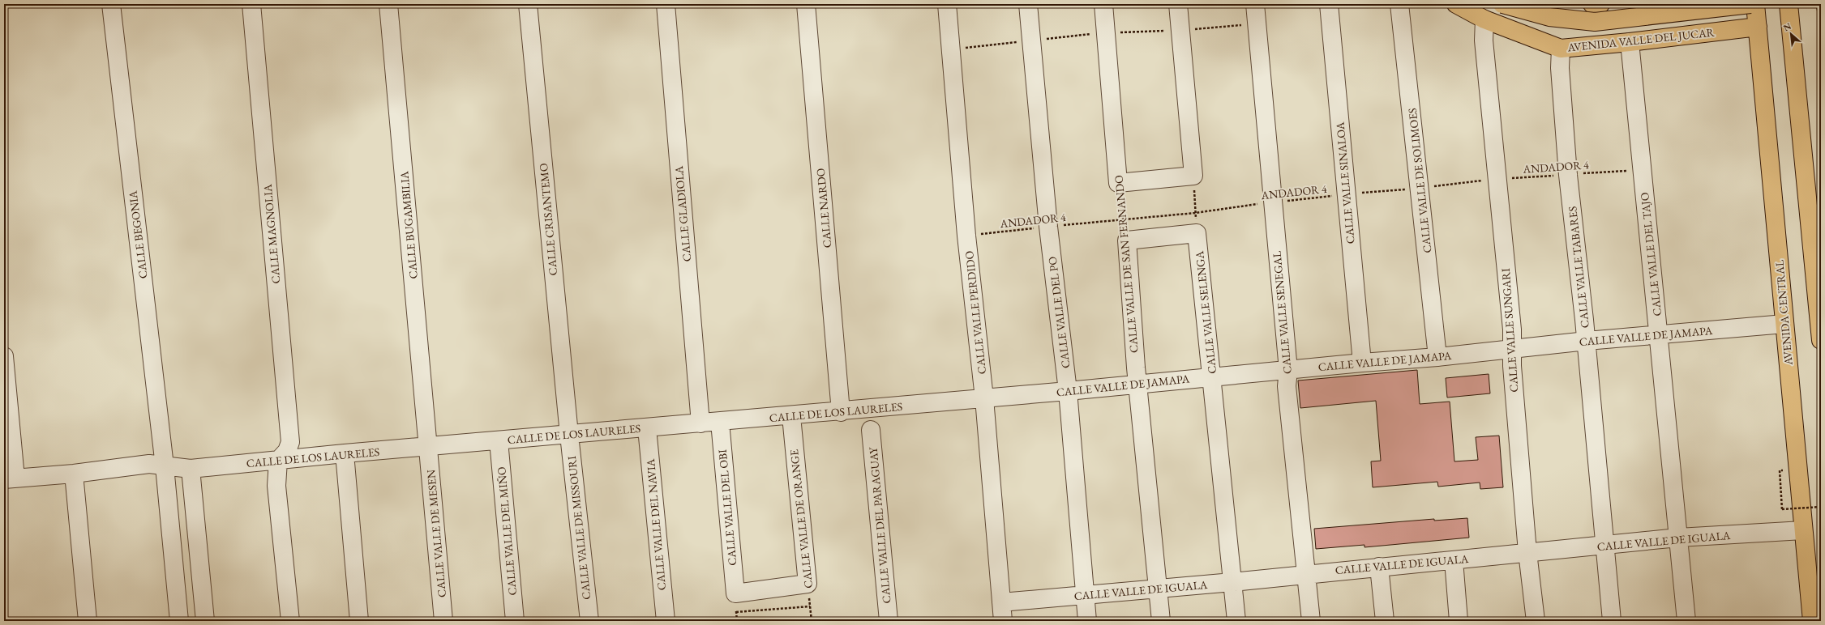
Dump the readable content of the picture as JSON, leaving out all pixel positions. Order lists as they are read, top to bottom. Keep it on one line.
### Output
{"streets":{"main road":["AVENIDA VALLE DEL JUCAR","AVENIDA CENTRAL"],"street":["CALLE VALLE DE SOLIMOES","CALLE VALLE SINALOA","CALLE NARDO","CALLE GLADIOLA","CALLE CRISANTEMO","CALLE BUGAMBILIA","CALLE MAGNOLIA","CALLE BEGONIA","CALLE VALLE DEL TAJO","CALLE VALLE DE SAN FERNANDO","CALLE VALLE TABARES","CALLE VALLE PERDIDO","CALLE VALLE DEL PO","CALLE VALLE SELENGA","CALLE VALLE SENEGAL","CALLE VALLE SUNGARI","CALLE VALLE DE JAMAPA","CALLE DE LOS LAURELES","CALLE VALLE DEL OBI","CALLE VALLE DE ORANGE","CALLE VALLE DEL NAVIA","CALLE VALLE DEL PARAGUAY","CALLE VALLE DE MISSOURI","CALLE VALLE DEL MIÑO","CALLE VALLE DE MESEN","CALLE VALLE DE IGUALA"],"path":["ANDADOR 4"]},"crossings":[["AVENIDA VALLE DEL JUCAR","CALLE VALLE DEL TAJO"],["AVENIDA VALLE DEL JUCAR","CALLE VALLE TABARES"],["AVENIDA VALLE DEL JUCAR","AVENIDA CENTRAL"],["AVENIDA VALLE DEL JUCAR","CALLE VALLE SUNGARI"],["ANDADOR 4","CALLE VALLE DE SOLIMOES"],["ANDADOR 4","CALLE VALLE SINALOA"],["ANDADOR 4","CALLE VALLE DEL TAJO"],["ANDADOR 4","CALLE VALLE DE SAN FERNANDO"],["ANDADOR 4","CALLE VALLE TABARES"],["ANDADOR 4","CALLE VALLE PERDIDO"],["ANDADOR 4","CALLE VALLE DEL PO"],["ANDADOR 4","CALLE VALLE SENEGAL"],["ANDADOR 4","CALLE VALLE SUNGARI"],["CALLE VALLE DE SOLIMOES","CALLE VALLE DE JAMAPA"],["CALLE VALLE SINALOA","CALLE VALLE DE JAMAPA"],["CALLE NARDO","CALLE DE LOS LAURELES"],["CALLE GLADIOLA","CALLE DE LOS LAURELES"],["CALLE CRISANTEMO","CALLE DE LOS LAURELES"],["CALLE CRISANTEMO","CALLE VALLE DE MISSOURI"],["CALLE BUGAMBILIA","CALLE DE LOS LAURELES"],["CALLE BUGAMBILIA","CALLE VALLE DE MESEN"],["CALLE MAGNOLIA","CALLE DE LOS LAURELES"],["CALLE BEGONIA","CALLE DE LOS LAURELES"],["CALLE VALLE DEL TAJO","CALLE VALLE DE JAMAPA"],["CALLE VALLE DEL TAJO","CALLE VALLE DE IGUALA"],["CALLE VALLE DE SAN FERNANDO","CALLE VALLE DE JAMAPA"],["CALLE VALLE DE SAN FERNANDO","CALLE VALLE DE IGUALA"],["CALLE VALLE TABARES","CALLE VALLE DE JAMAPA"],["CALLE VALLE TABARES","CALLE VALLE DE IGUALA"],["CALLE VALLE PERDIDO","CALLE VALLE DE JAMAPA"],["CALLE VALLE PERDIDO","CALLE DE LOS LAURELES"],["CALLE VALLE PERDIDO","CALLE VALLE DE IGUALA"],["CALLE VALLE DEL PO","CALLE VALLE DE JAMAPA"],["CALLE VALLE DEL PO","CALLE VALLE DE IGUALA"],["CALLE VALLE SELENGA","CALLE VALLE DE JAMAPA"],["CALLE VALLE SELENGA","CALLE VALLE DE IGUALA"],["CALLE VALLE SENEGAL","CALLE VALLE DE JAMAPA"],["CALLE VALLE SENEGAL","CALLE VALLE DE IGUALA"],["AVENIDA CENTRAL","CALLE VALLE DE JAMAPA"],["AVENIDA CENTRAL","CALLE VALLE DE IGUALA"],["CALLE VALLE SUNGARI","CALLE VALLE DE JAMAPA"],["CALLE VALLE SUNGARI","CALLE VALLE DE IGUALA"],["CALLE VALLE DE JAMAPA","CALLE DE LOS LAURELES"],["CALLE DE LOS LAURELES","CALLE VALLE DEL OBI"],["CALLE DE LOS LAURELES","CALLE VALLE DE ORANGE"],["CALLE DE LOS LAURELES","CALLE VALLE DEL NAVIA"],["CALLE DE LOS LAURELES","CALLE VALLE DE MISSOURI"],["CALLE DE LOS LAURELES","CALLE VALLE DEL MIÑO"],["CALLE DE LOS LAURELES","CALLE VALLE DE MESEN"],["CALLE VALLE DEL OBI","CALLE VALLE DE ORANGE"]],"north":"top left"}
